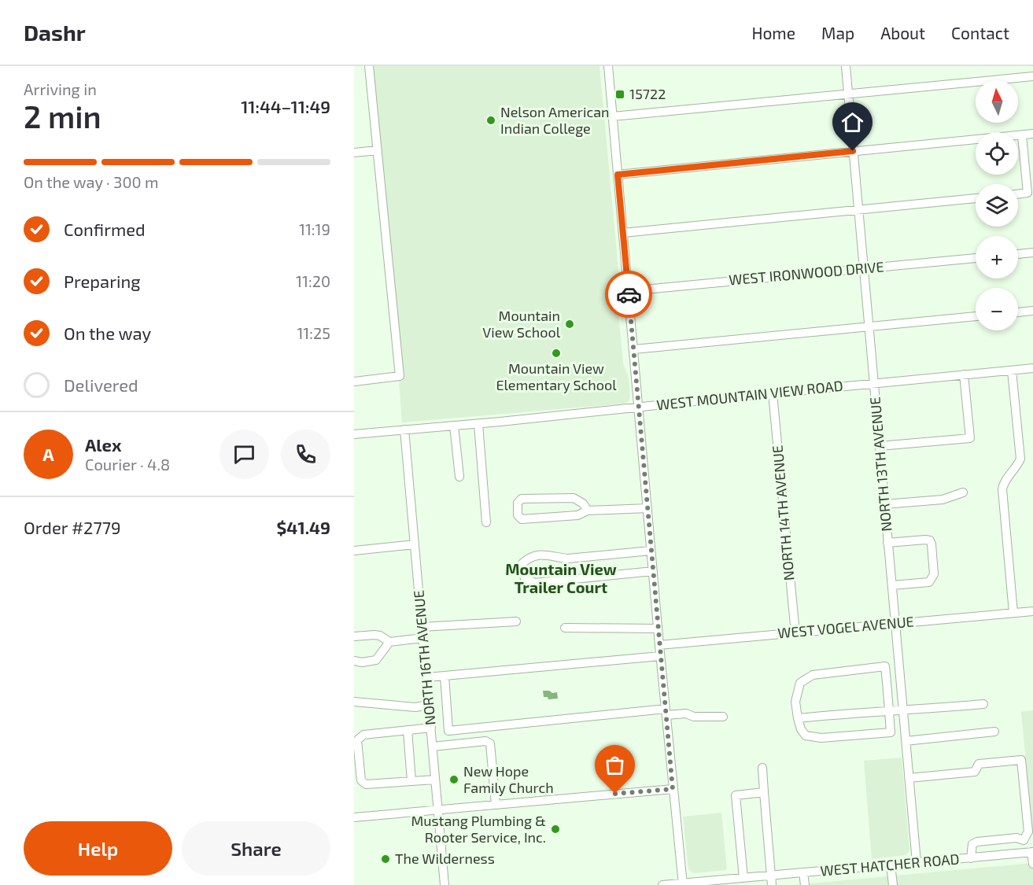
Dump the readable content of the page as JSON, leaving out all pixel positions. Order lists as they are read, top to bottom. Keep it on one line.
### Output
{"streets":{"street":["WEST IRONWOOD DRIVE","WEST MOUNTAIN VIEW ROAD","NORTH 13TH AVENUE","NORTH 14TH AVENUE","WEST VOGEL AVENUE","NORTH 16TH AVENUE","WEST HATCHER ROAD"]},"crossings":[["WEST IRONWOOD DRIVE","NORTH 13TH AVENUE"],["WEST MOUNTAIN VIEW ROAD","NORTH 13TH AVENUE"],["WEST MOUNTAIN VIEW ROAD","NORTH 14TH AVENUE"],["WEST MOUNTAIN VIEW ROAD","NORTH 16TH AVENUE"],["NORTH 13TH AVENUE","WEST VOGEL AVENUE"],["NORTH 13TH AVENUE","WEST HATCHER ROAD"],["NORTH 14TH AVENUE","WEST VOGEL AVENUE"]],"districts":["Mountain View Trailer Court"],"places":{"transit":["15722"],"other":["Nelson American Indian College","Mountain View School","Mountain View Elementary School","New Hope Family Church","Mustang Plumbing & Rooter Service, Inc.","The Wilderness"]},"north":"top","page":{"header":"Dashr","nav":["Home","Map","About","Contact"],"heading":["2 min","Arriving in","11:44–11:49"],"panel":["Alex","Courier · 4.8","Order #2779","$41.49"],"map_buttons":["+","−"],"bar":"On the way · 300 m","list":[["Confirmed","11:19"],["Preparing","11:20"],["On the way","11:25"],"Delivered"],"round":"A","buttons":["Help","Share"]}}
